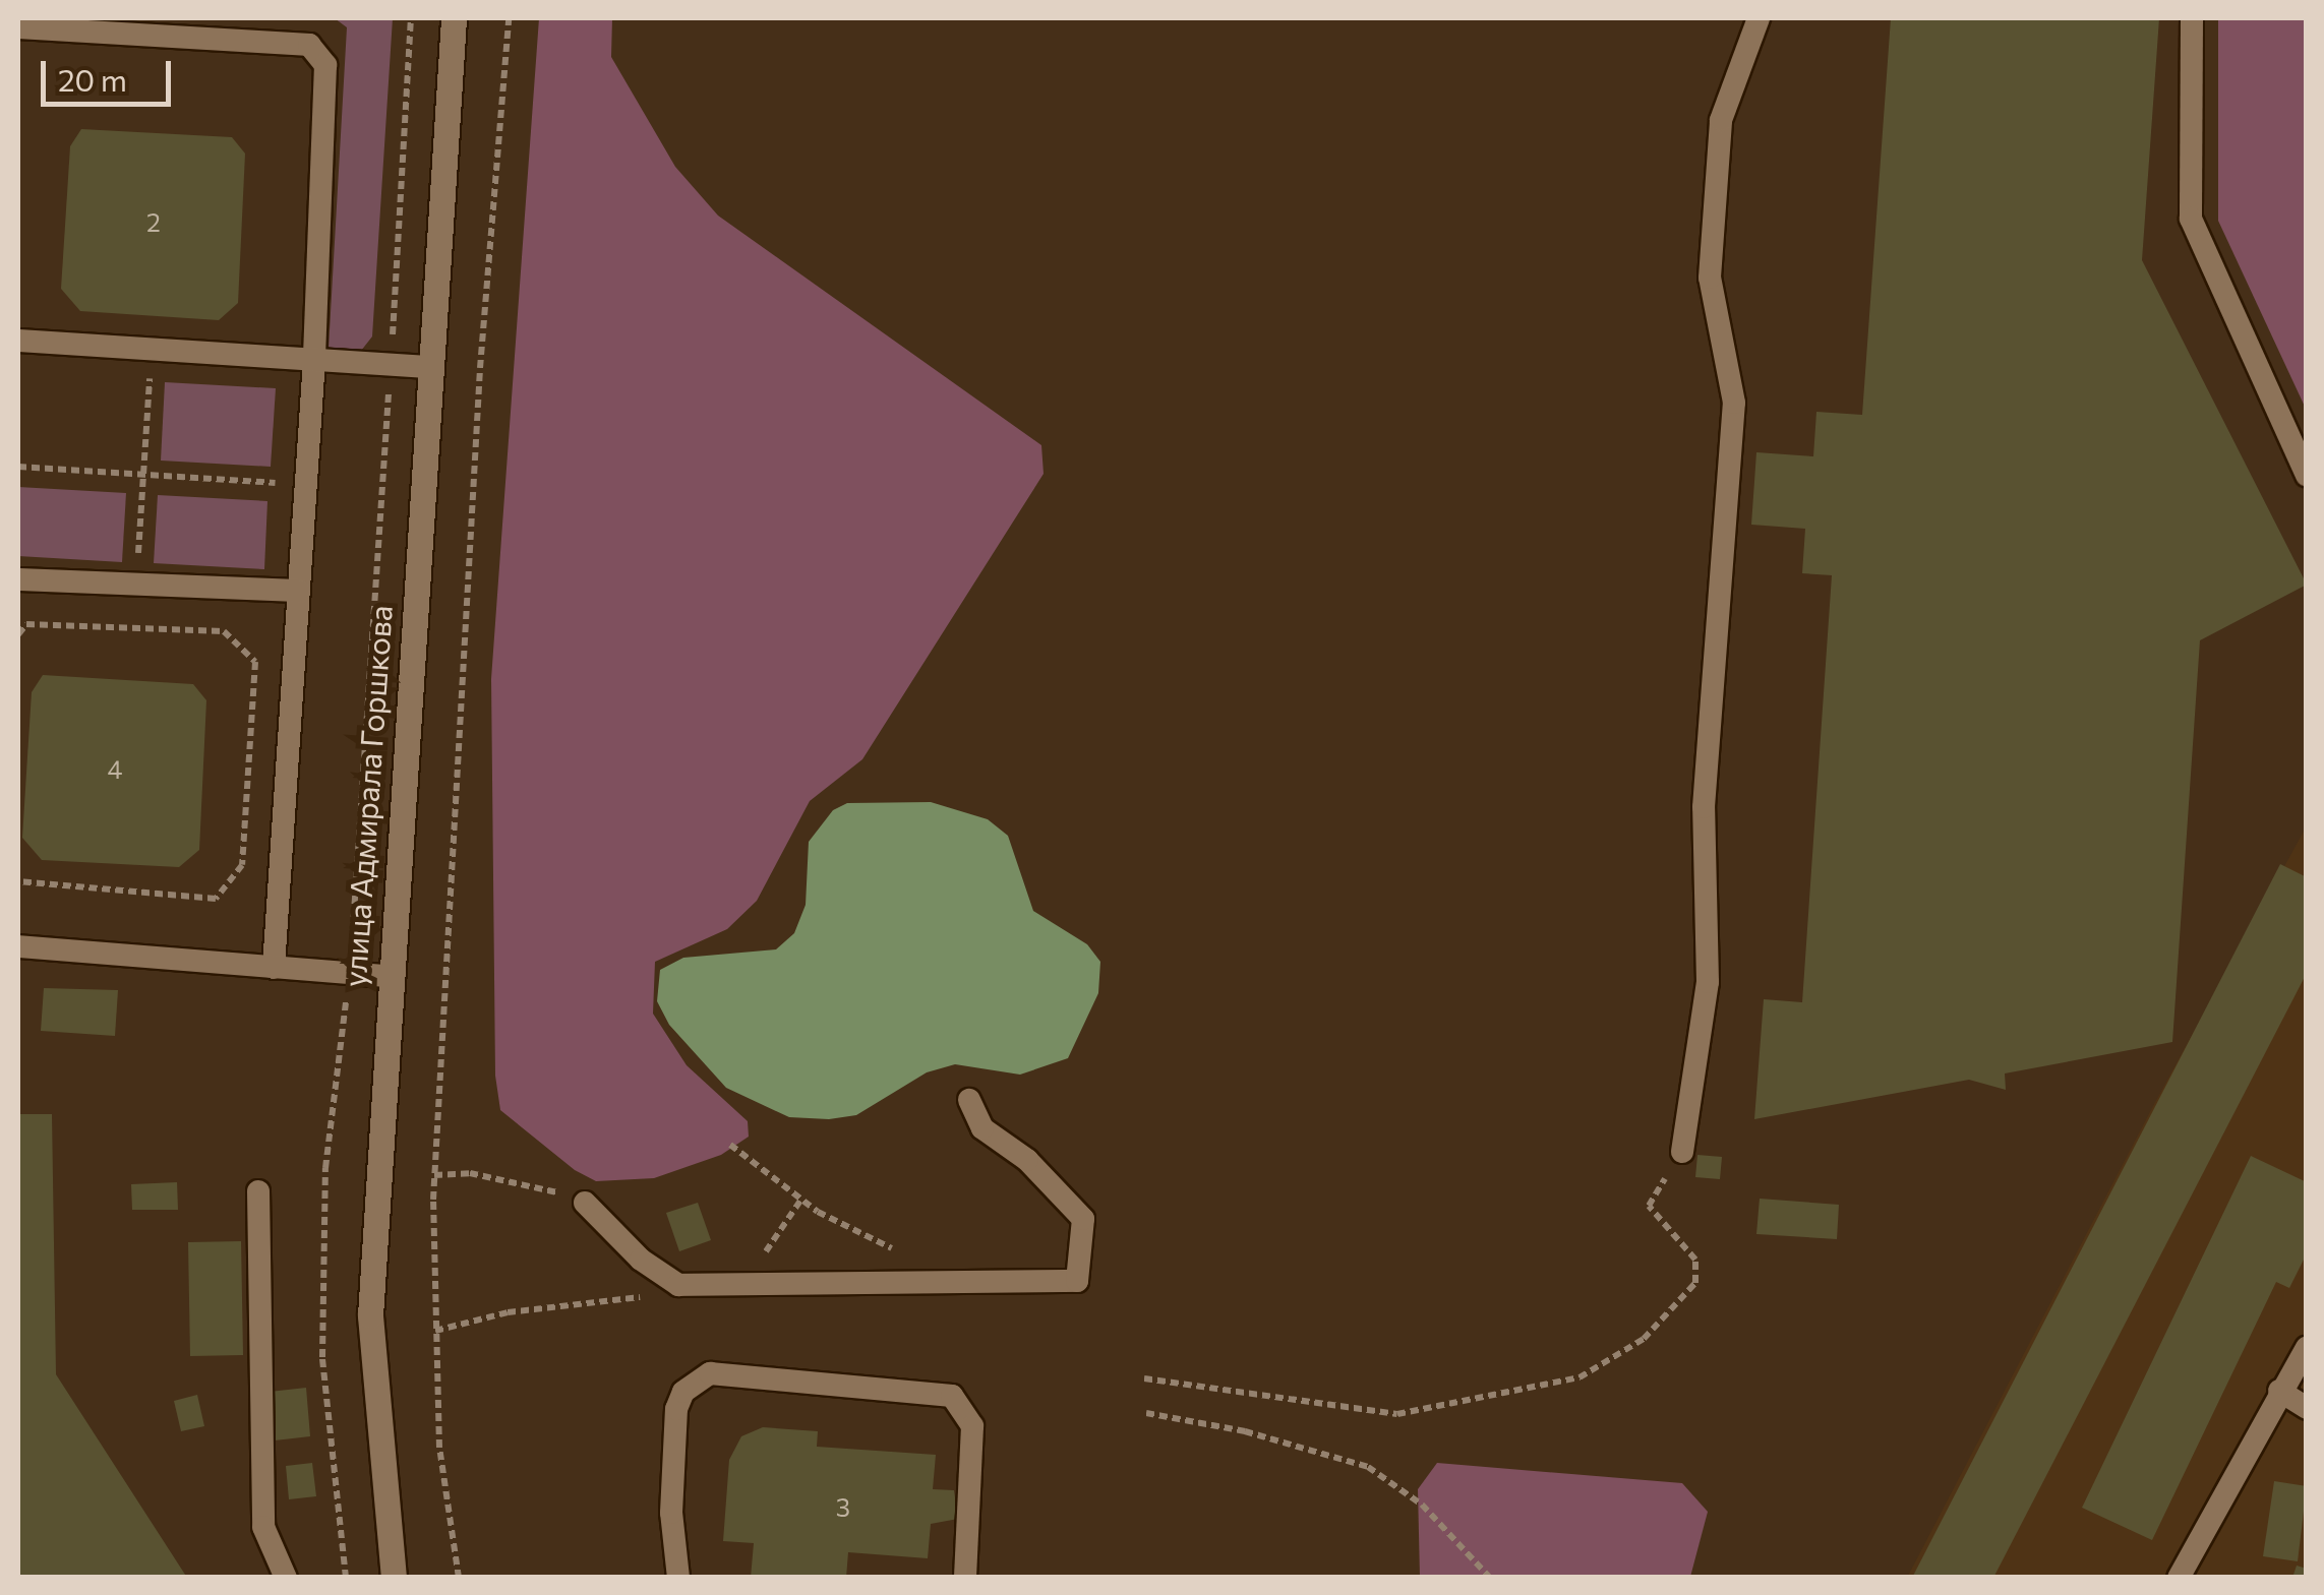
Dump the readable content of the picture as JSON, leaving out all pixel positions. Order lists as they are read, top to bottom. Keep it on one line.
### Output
{"streets":{"main road":["улица Адмирала Горшкова"]},"house_numbers":["2","4","3"],"scale_bar":"20 m"}
